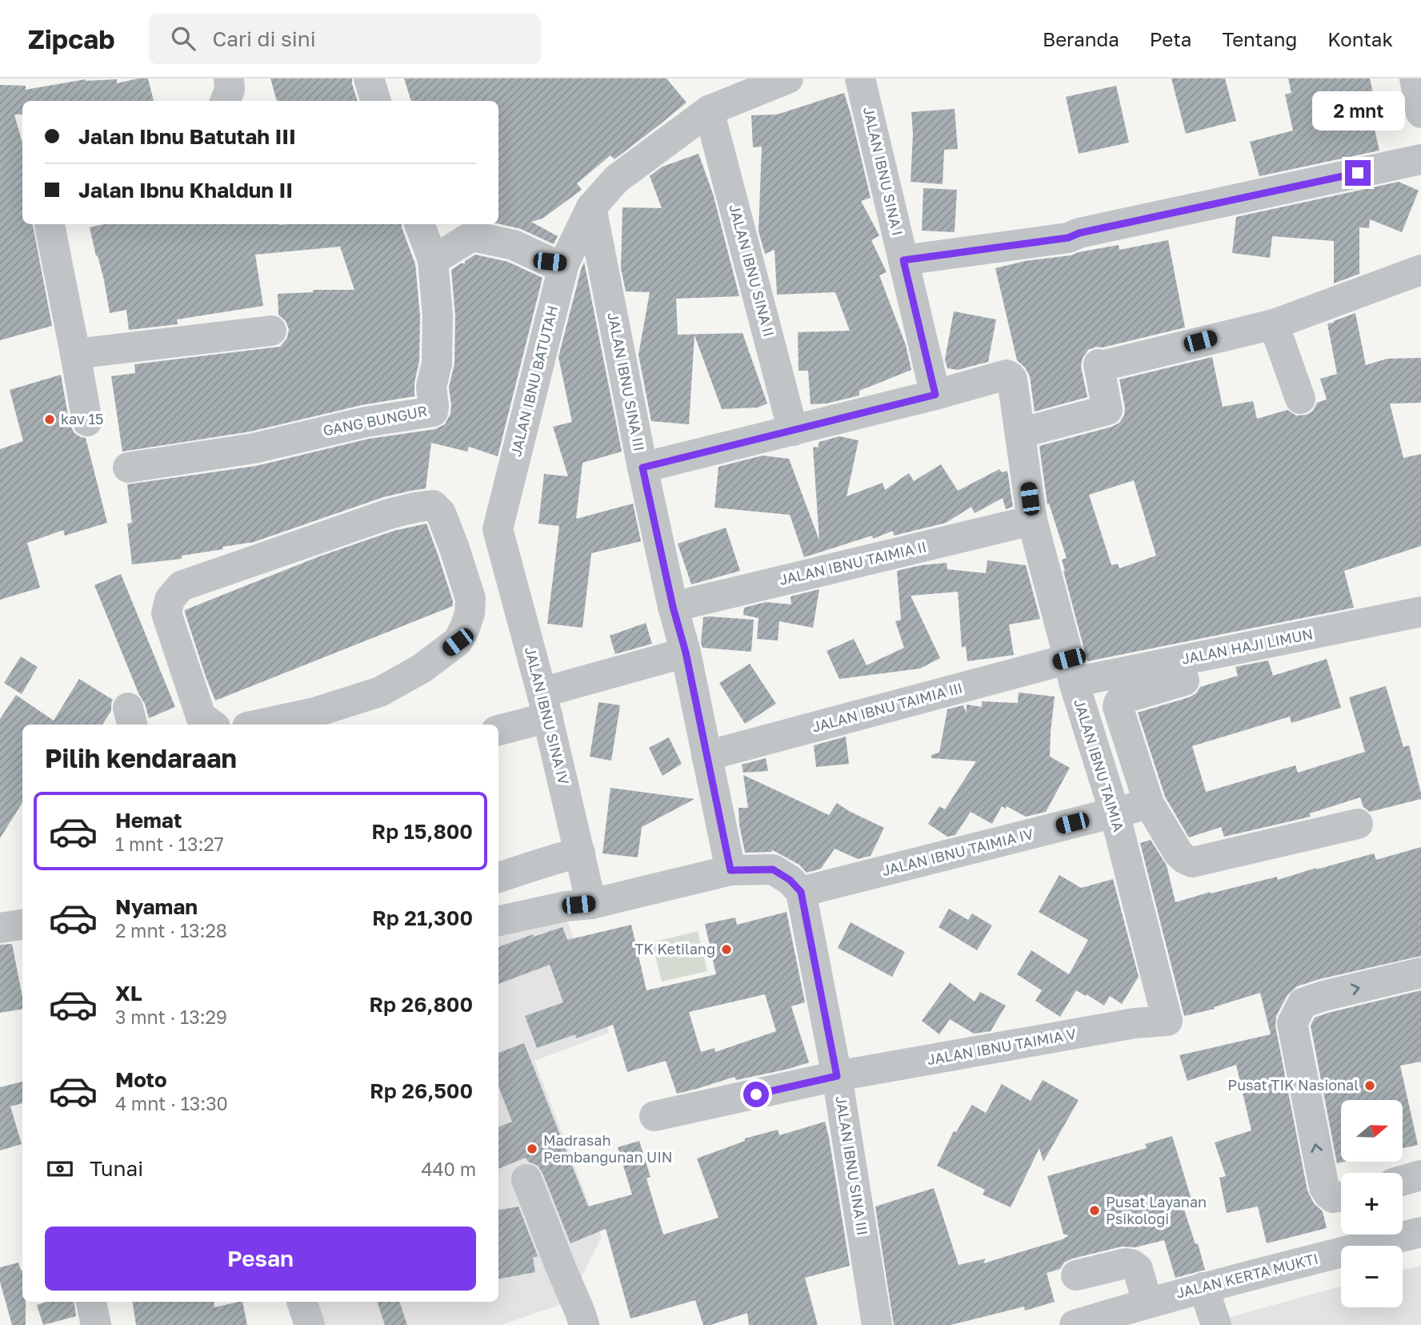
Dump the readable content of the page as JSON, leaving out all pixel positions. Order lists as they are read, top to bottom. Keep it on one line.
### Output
{"streets":{"street":["JALAN IBNU SINA I","JALAN IBNU SINA II","JALAN IBNU BATUTAH","JALAN IBNU SINA III","GANG BUNGUR","JALAN IBNU TAIMIA II","JALAN HAJI LIMUN","JALAN IBNU TAIMIA III","JALAN IBNU SINA IV","JALAN IBNU TAIMIA","JALAN IBNU TAIMIA IV","JALAN IBNU TAIMIA V","JALAN KERTA MUKTI"]},"crossings":[["JALAN IBNU SINA I","JALAN IBNU TAIMIA"],["JALAN IBNU SINA II","JALAN IBNU BATUTAH"],["JALAN IBNU BATUTAH","JALAN IBNU SINA III"],["JALAN IBNU BATUTAH","JALAN IBNU SINA IV"],["JALAN IBNU SINA III","JALAN IBNU TAIMIA II"],["JALAN IBNU SINA III","JALAN IBNU TAIMIA III"],["JALAN IBNU SINA III","JALAN IBNU TAIMIA IV"],["JALAN IBNU SINA III","JALAN IBNU TAIMIA V"],["JALAN IBNU TAIMIA II","JALAN IBNU TAIMIA"],["JALAN HAJI LIMUN","JALAN IBNU TAIMIA III"],["JALAN HAJI LIMUN","JALAN IBNU TAIMIA"],["JALAN IBNU TAIMIA III","JALAN IBNU TAIMIA"],["JALAN IBNU TAIMIA","JALAN IBNU TAIMIA IV"],["JALAN IBNU TAIMIA","JALAN IBNU TAIMIA V"]],"places":["kav 15","TK Ketilang","Pusat TIK Nasional","Madrasah Pembangunan UIN","Pusat Layanan Psikologi"],"north":"right","page":{"header":"Zipcab","search":"Cari di sini","nav":["Beranda","Peta","Tentang","Kontak"],"bubble":"2 mnt","banner":["Jalan Ibnu Batutah III","Jalan Ibnu Khaldun II"],"heading":"Pilih kendaraan","list":[{"name":"Hemat","note":"1 mnt · 13:27","value":"Rp 15,800"},{"name":"Nyaman","note":"2 mnt · 13:28","value":"Rp 21,300"},{"name":"XL","note":"3 mnt · 13:29","value":"Rp 26,800"},{"name":"Moto","note":"4 mnt · 13:30","value":"Rp 26,500"}],"map_buttons":["+","−"],"pay":["Tunai","440 m"],"buttons":"Pesan"}}
